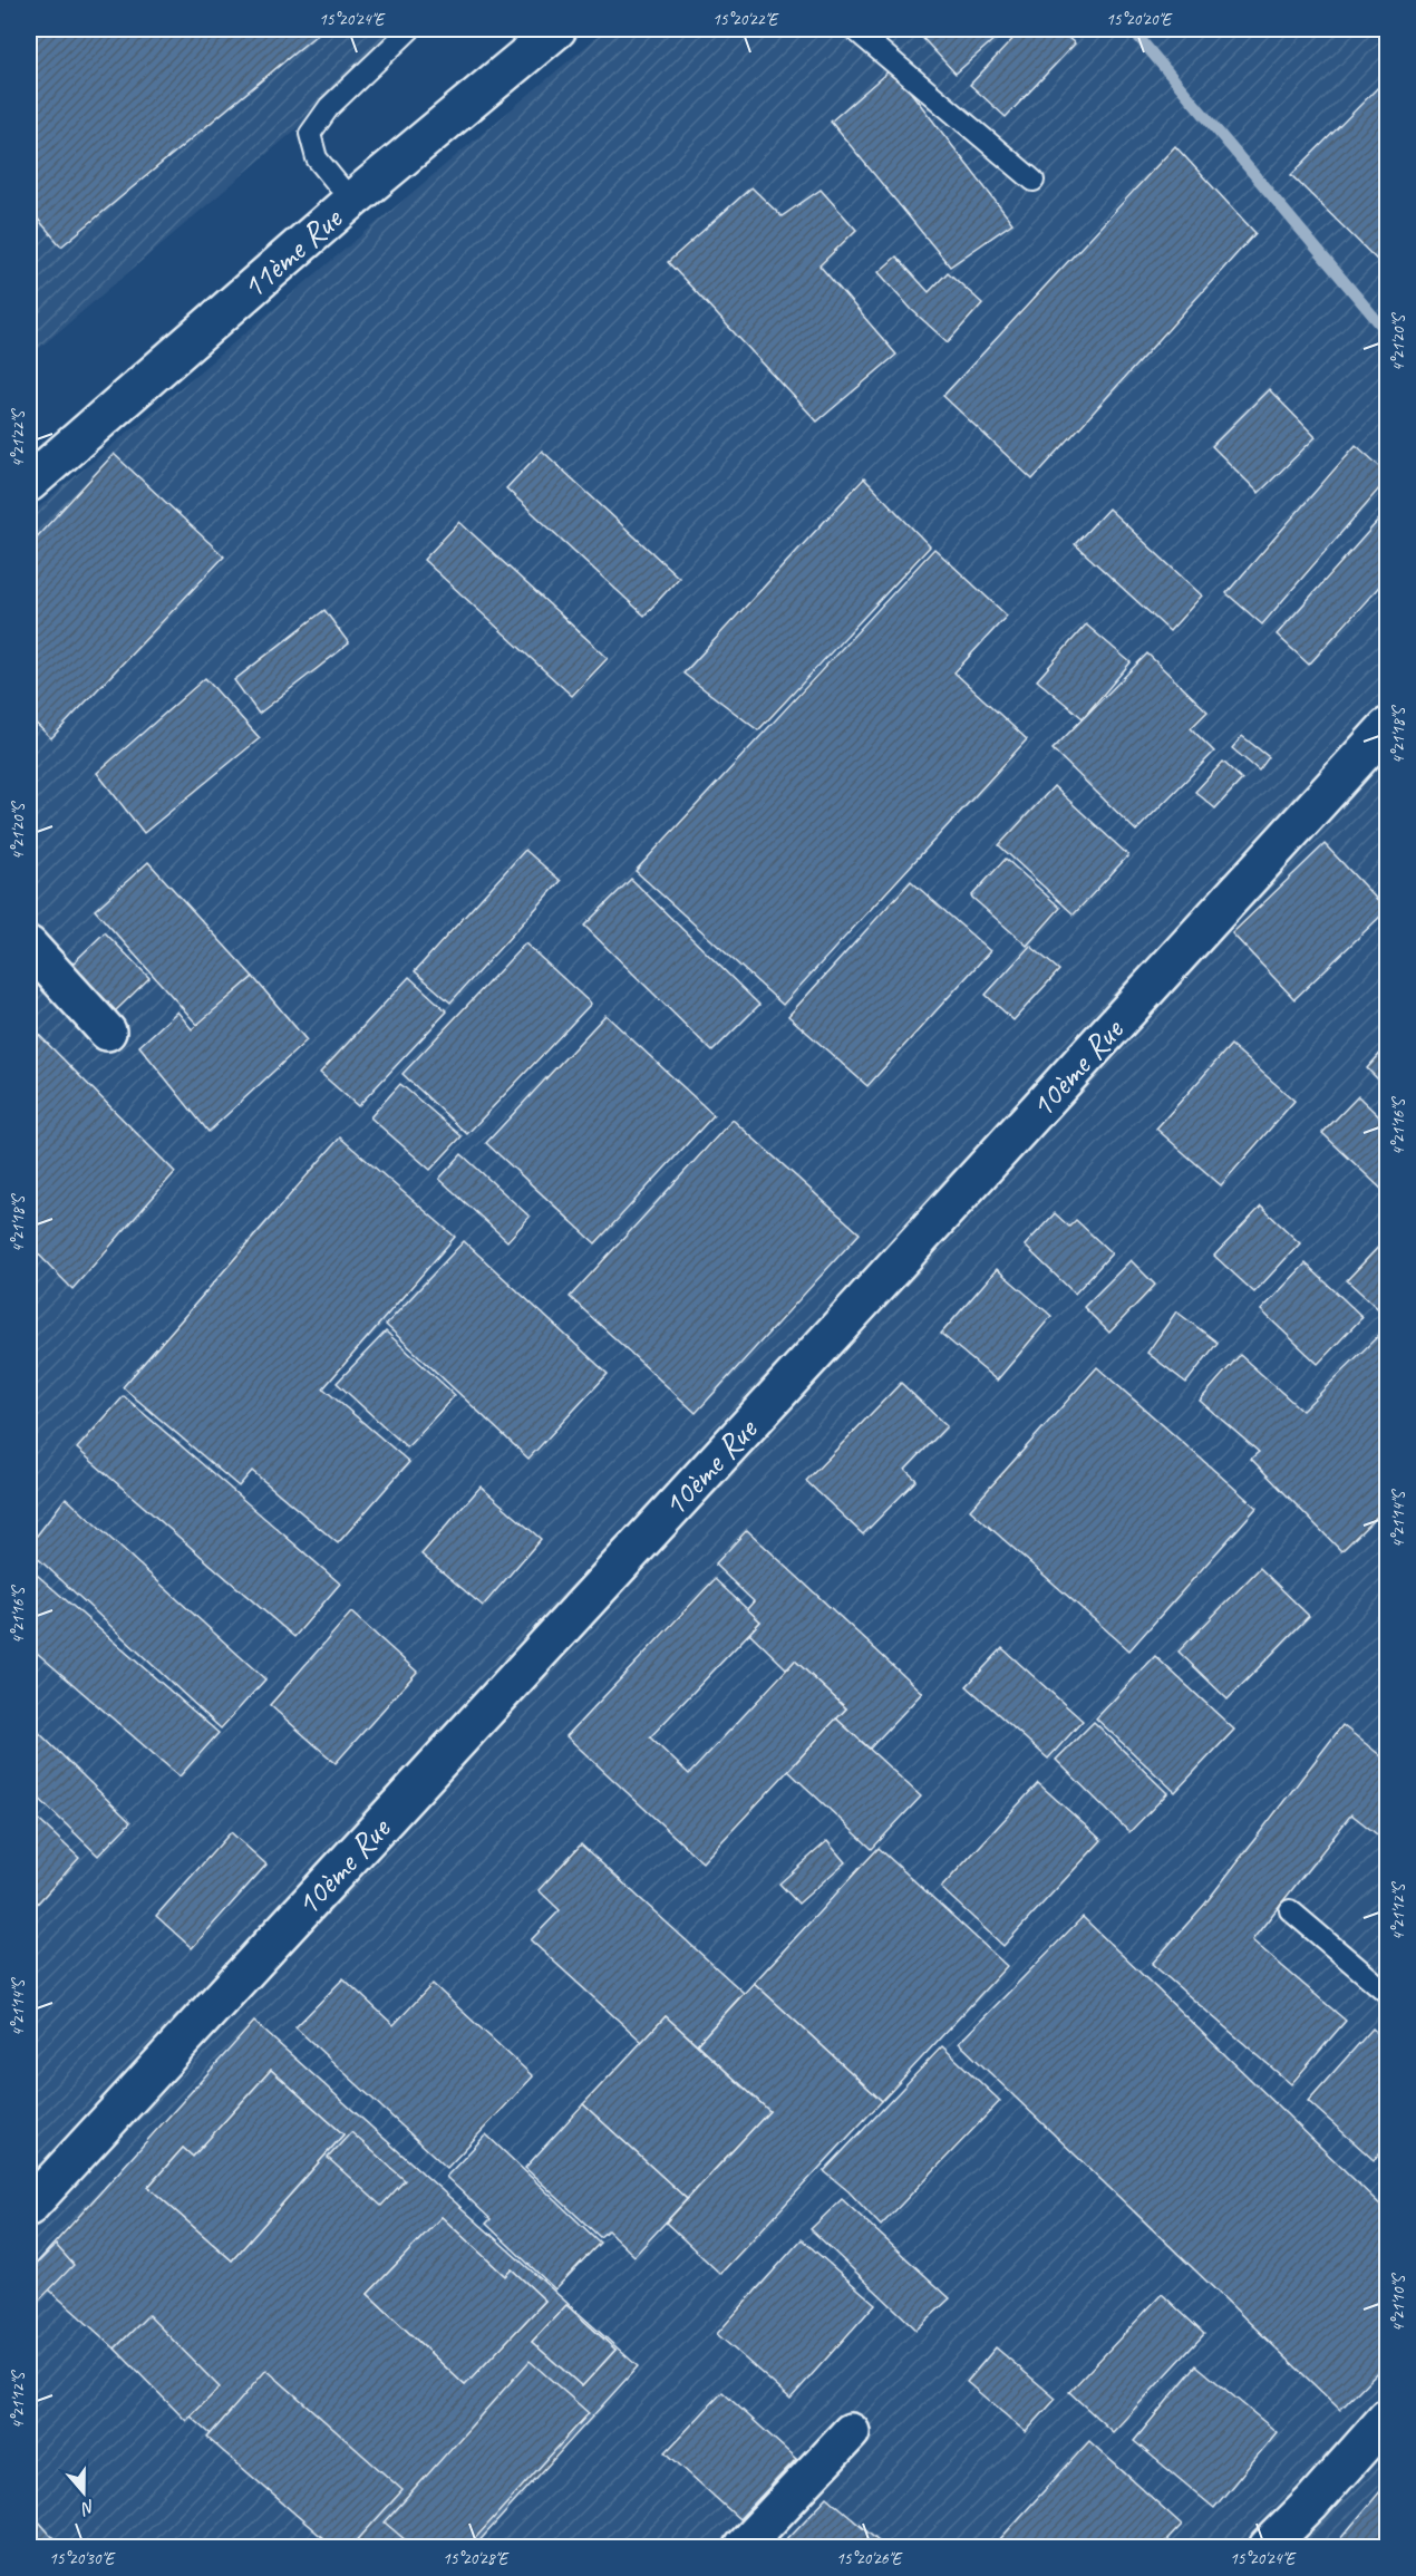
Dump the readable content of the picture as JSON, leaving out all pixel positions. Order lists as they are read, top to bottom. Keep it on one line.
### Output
{"streets":{"street":["11ème Rue","10ème Rue"]},"north":"bottom","coordinates":["15°20'24\"E","15°20'22\"E","15°20'20\"E","4°21'20\"S","4°21'22\"S","4°21'18\"S","4°21'16\"S","4°21'14\"S","4°21'12\"S","4°21'10\"S","15°20'30\"E","15°20'28\"E","15°20'26\"E"]}
